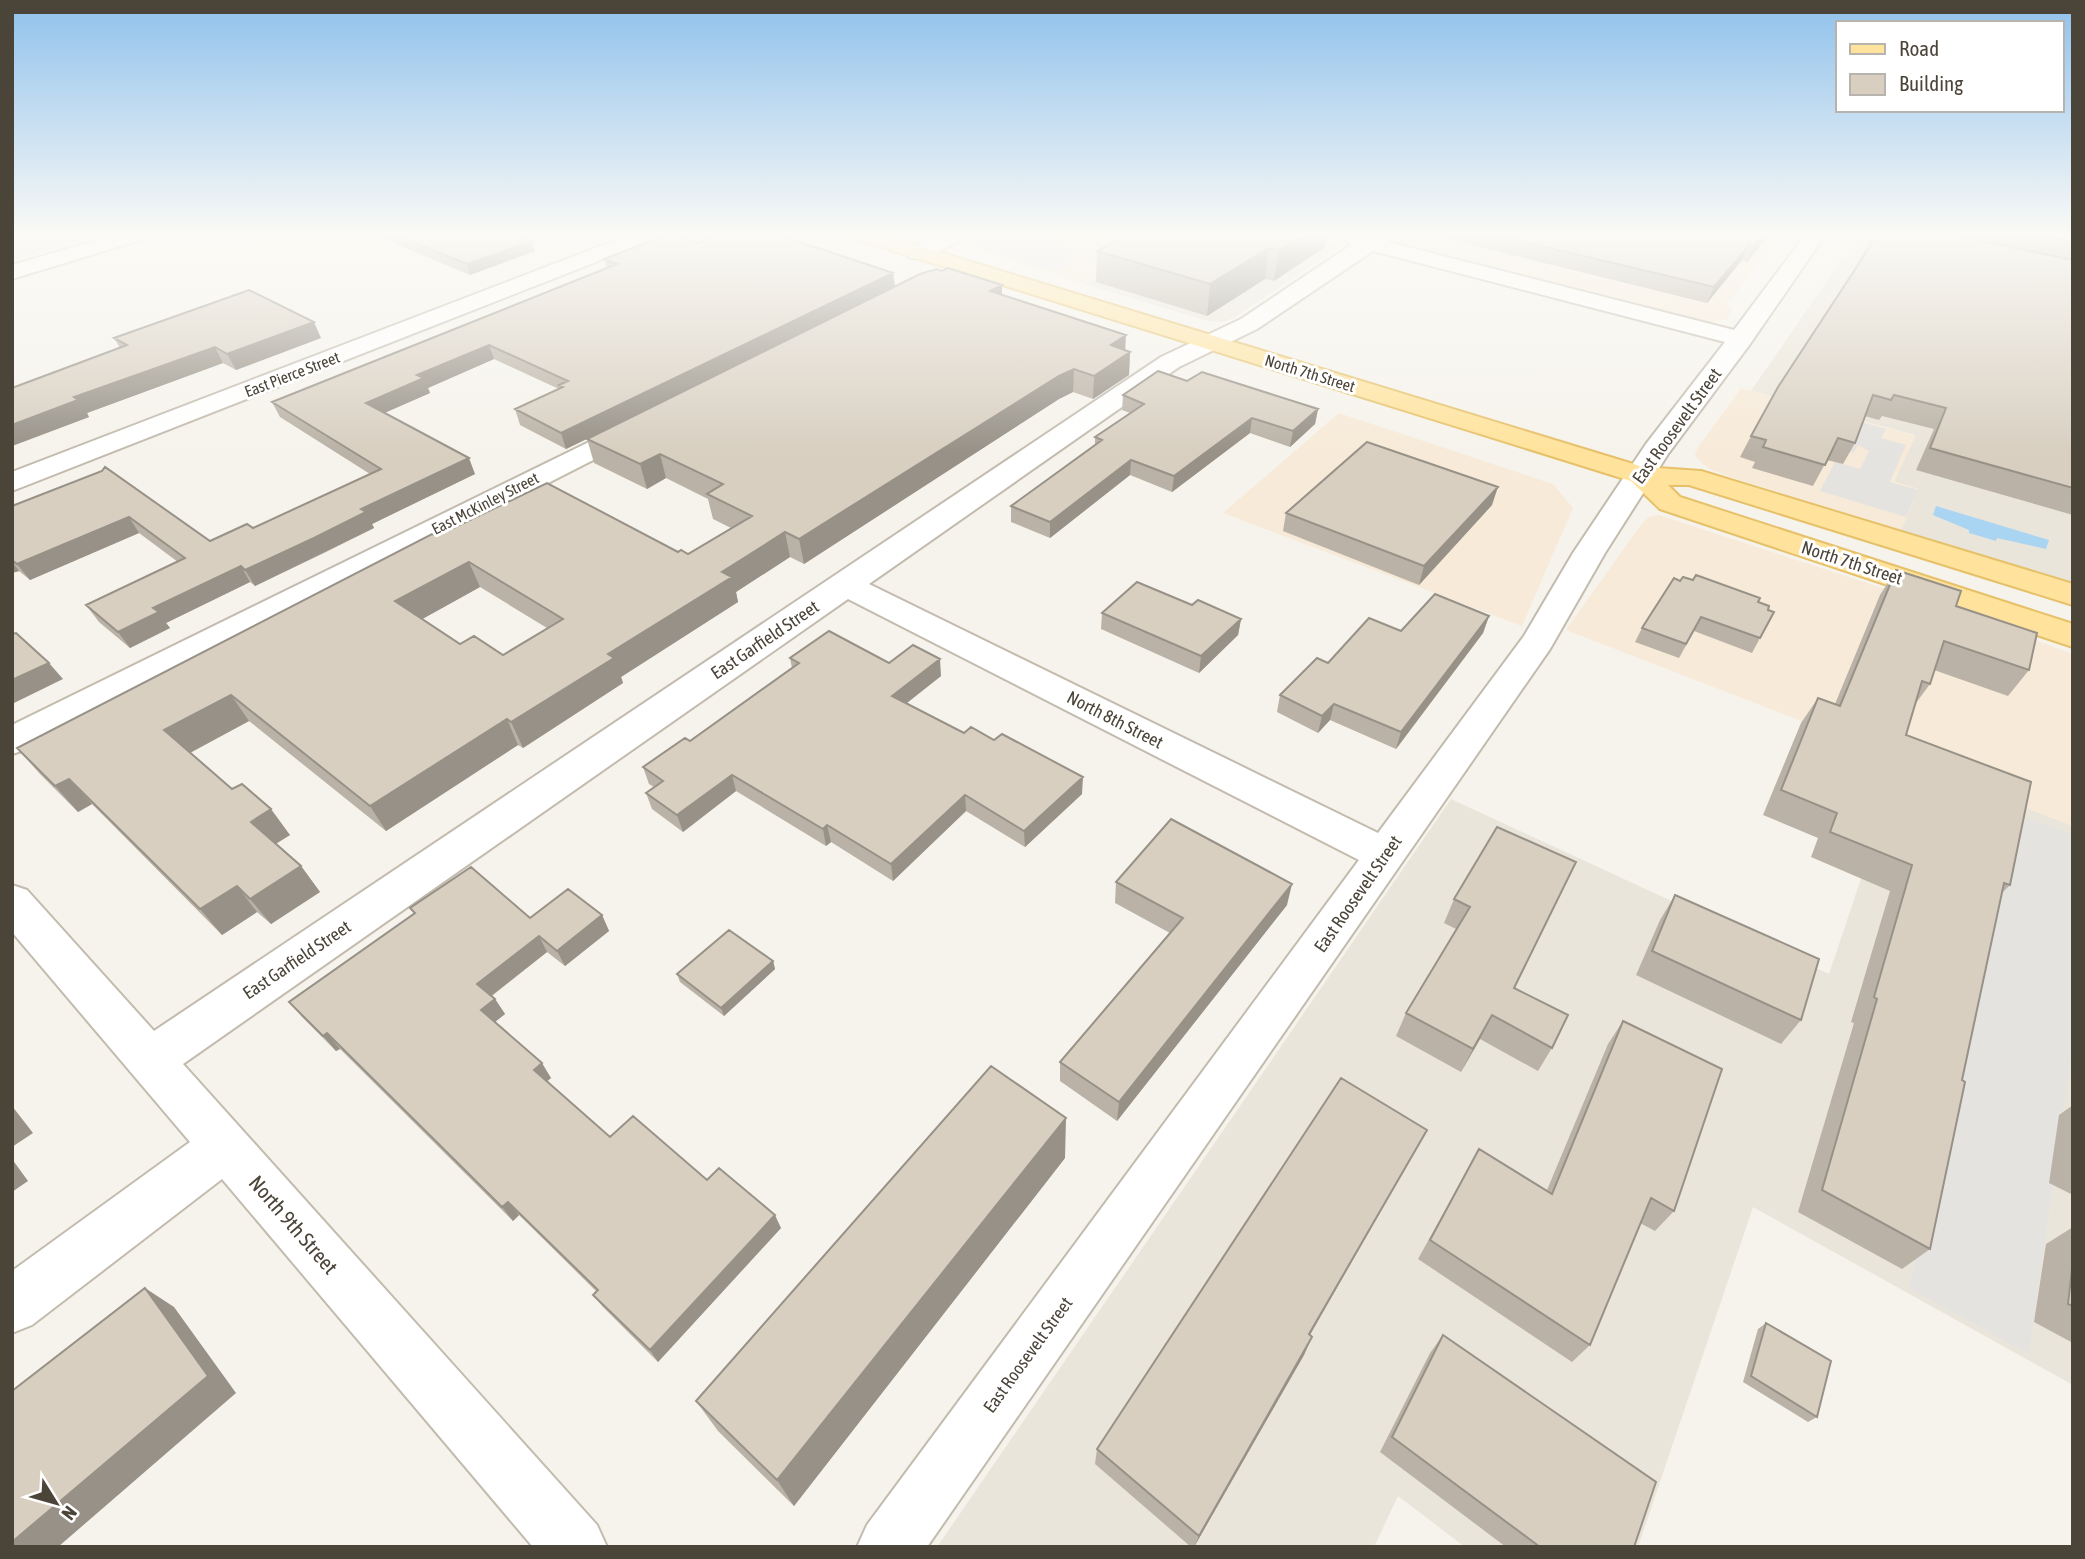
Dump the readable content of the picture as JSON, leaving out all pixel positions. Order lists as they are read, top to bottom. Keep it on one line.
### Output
{"streets":{"main road":["North 7th Street"],"street":["East Pierce Street","East Roosevelt Street","East McKinley Street","East Garfield Street","North 8th Street","North 9th Street"]},"crossings":[["North 7th Street","East Roosevelt Street"],["North 7th Street","East Garfield Street"],["East Roosevelt Street","North 8th Street"],["East Garfield Street","North 8th Street"],["East Garfield Street","North 9th Street"]],"legend":["Road","Building"],"north":"bottom right"}
